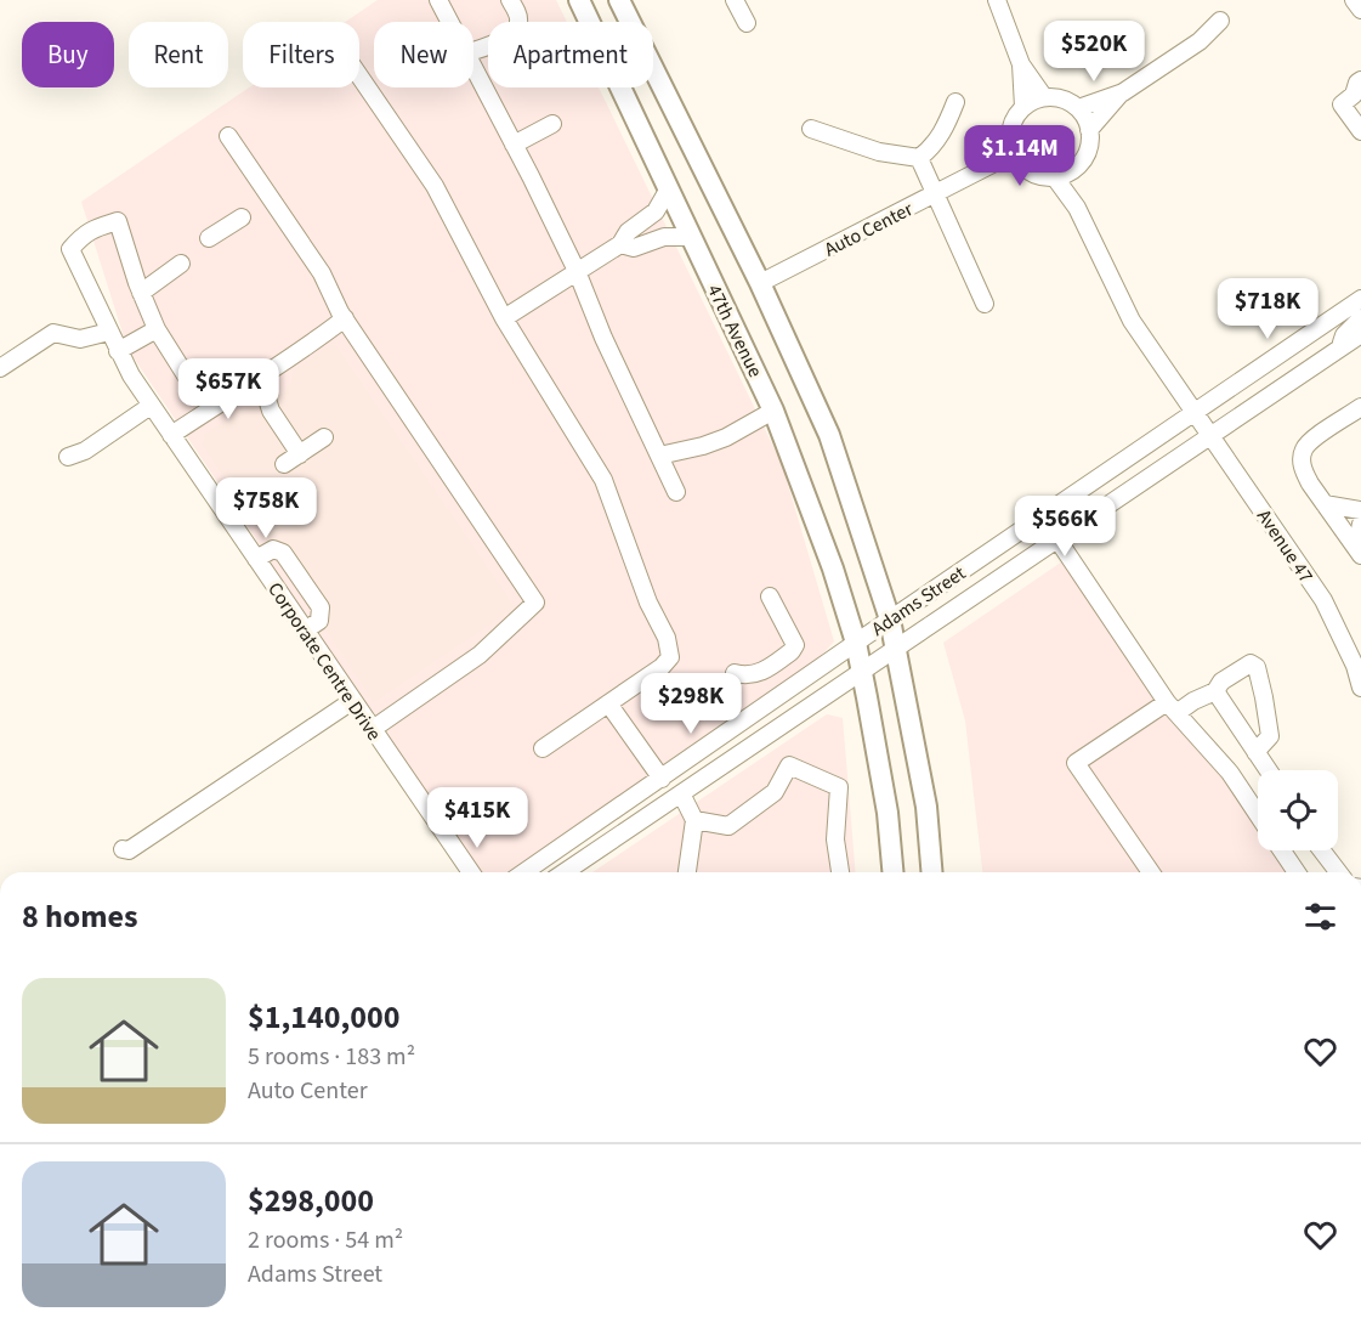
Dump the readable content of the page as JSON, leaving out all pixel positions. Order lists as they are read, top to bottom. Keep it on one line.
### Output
{"streets":{"main road":["47th Avenue"],"street":["Auto Center","Avenue 47","Adams Street","Corporate Centre Drive"]},"crossings":[["Auto Center","47th Avenue"],["Auto Center","Avenue 47"],["47th Avenue","Adams Street"],["Avenue 47","Adams Street"]],"page":{"price":["$520K","$1.14M","$718K","$657K","$758K","$566K","$298K","$415K"],"chip":["Buy","Rent","Filters","New","Apartment"],"heading":"8 homes","list":[{"name":"$1,140,000","note":"5 rooms · 183 m² · Auto Center"},{"name":"$298,000","note":"2 rooms · 54 m² · Adams Street"}]}}
